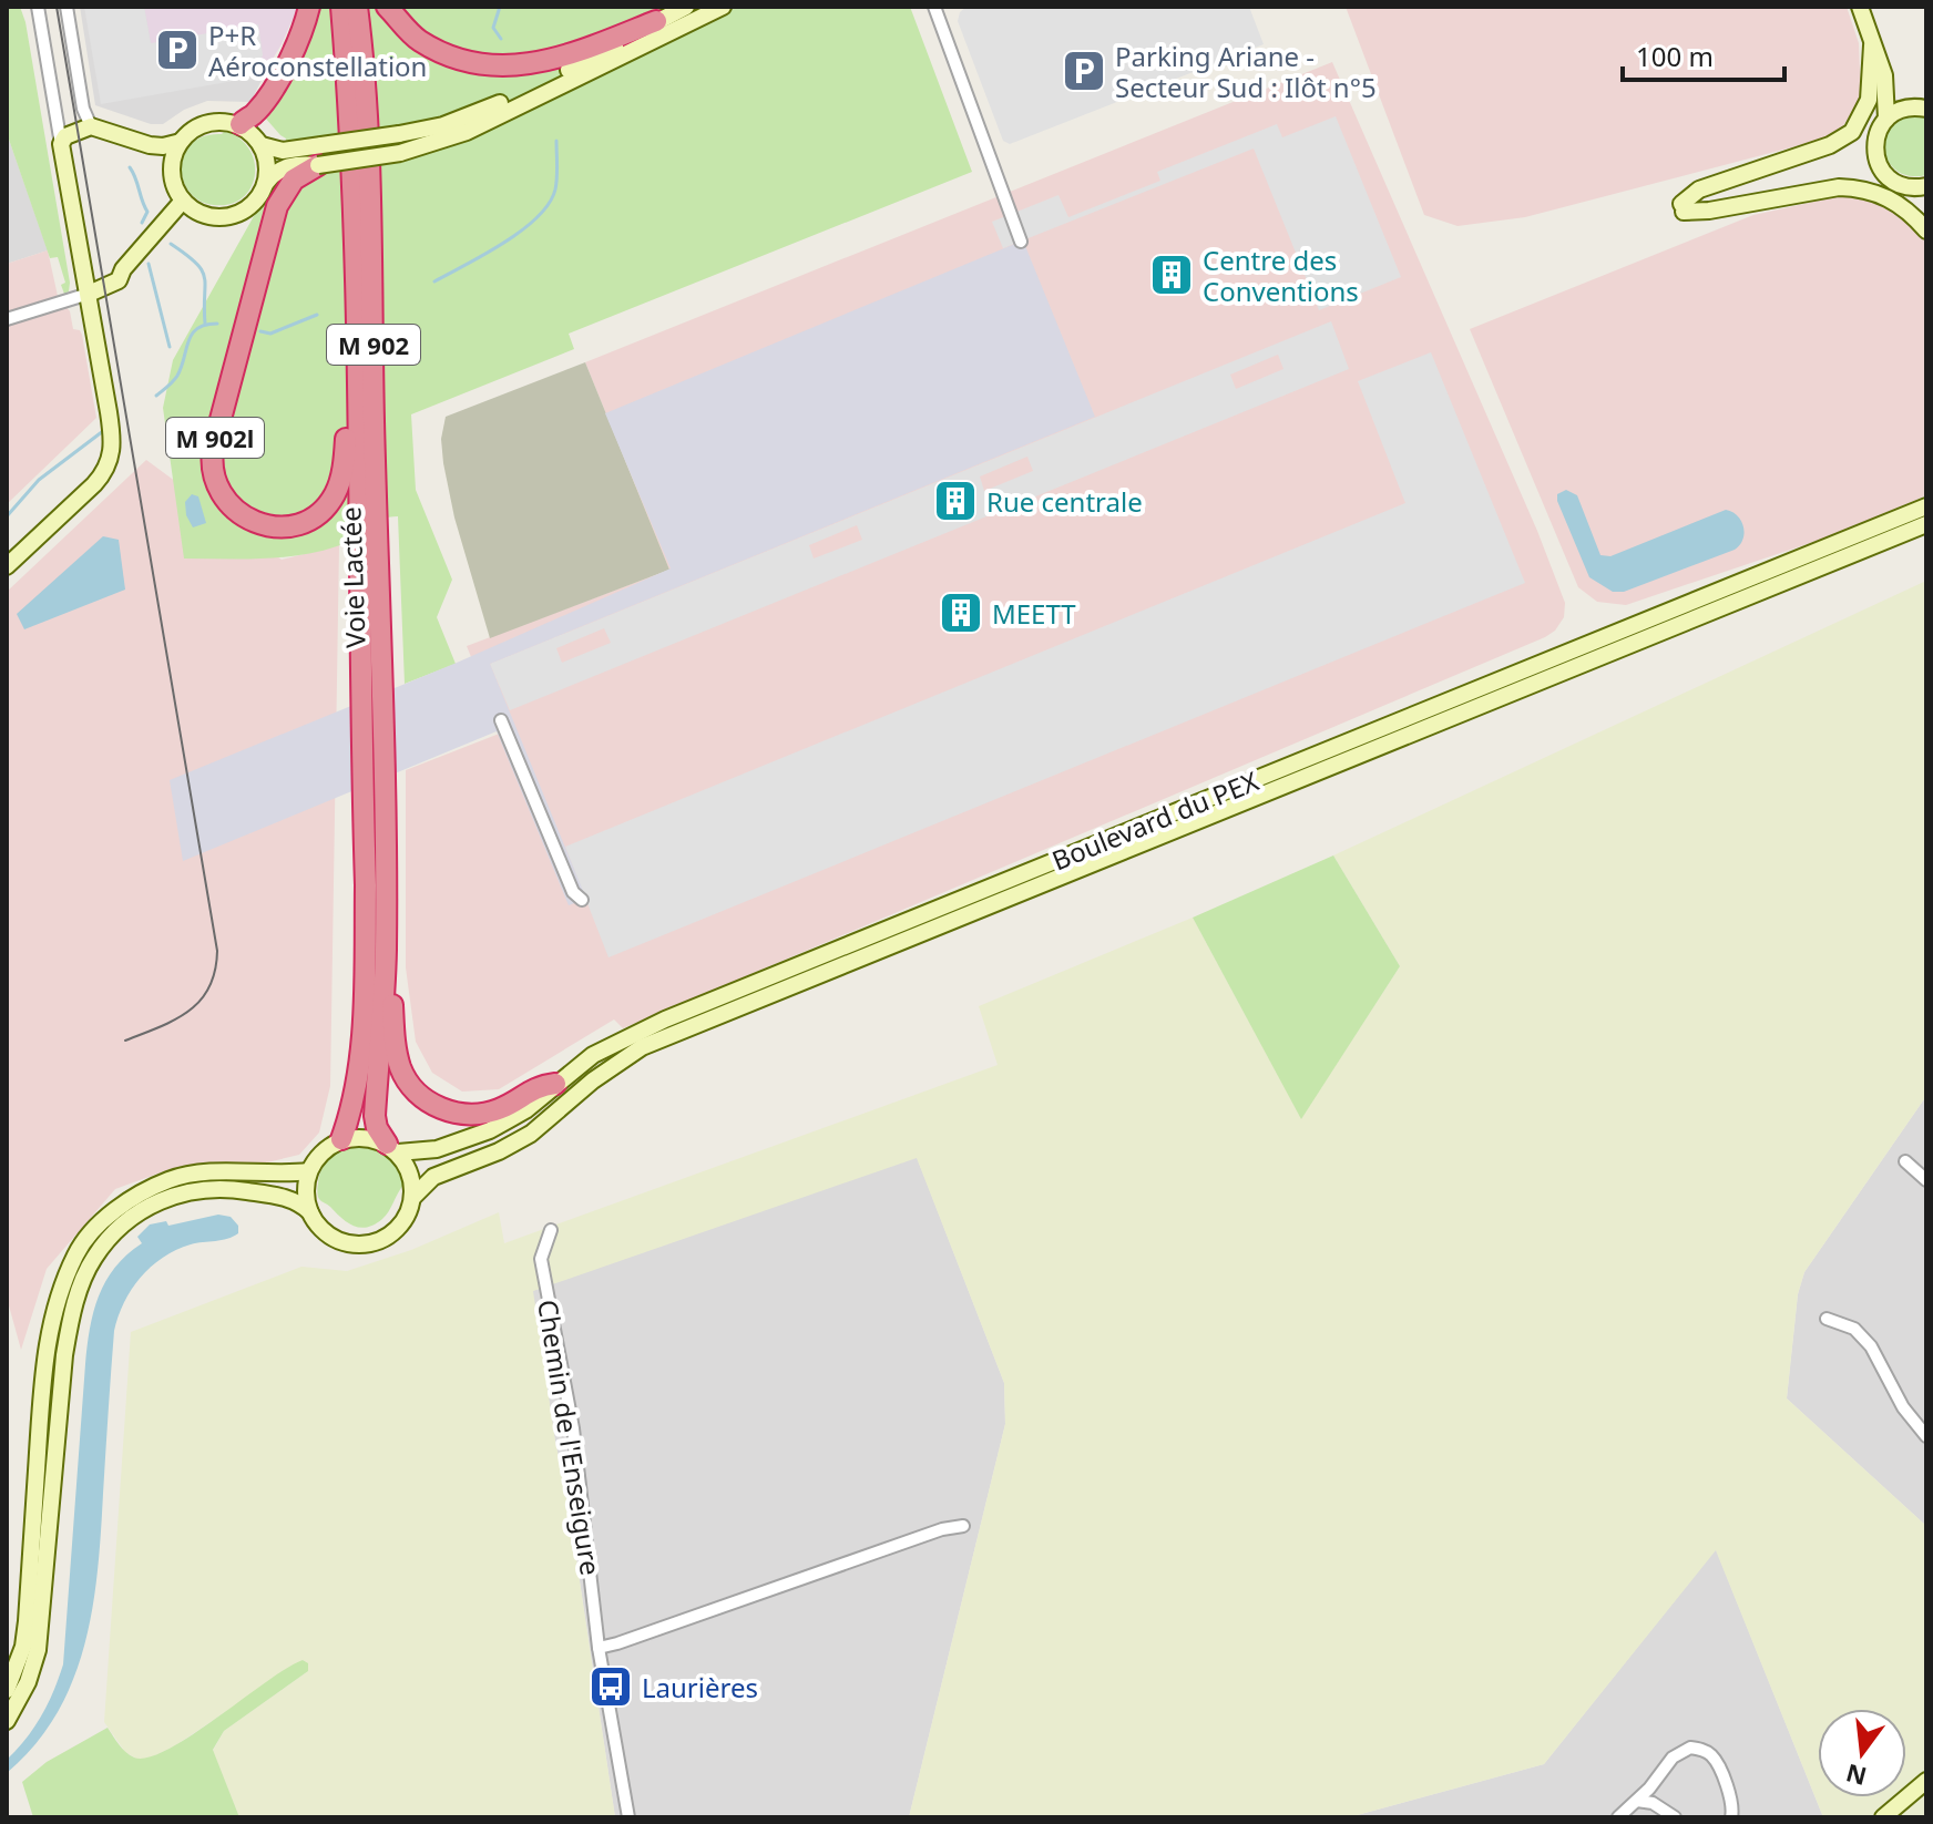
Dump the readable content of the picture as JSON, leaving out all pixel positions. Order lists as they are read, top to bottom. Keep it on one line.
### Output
{"streets":{"highway":["M 902","M 902l","Voie Lactée"],"main road":["Boulevard du PEX"],"street":["Chemin de l'Enseigure"]},"crossings":[["M 902l","Voie Lactée"],["Voie Lactée","Boulevard du PEX"]],"places":{"parking":["P+R Aéroconstellation","Parking Ariane - Secteur Sud : Ilôt n°5"],"building":["Centre des Conventions","Rue centrale","MEETT"],"bus stop":["Laurières"]},"scale_bar":"100 m","north":"bottom"}
